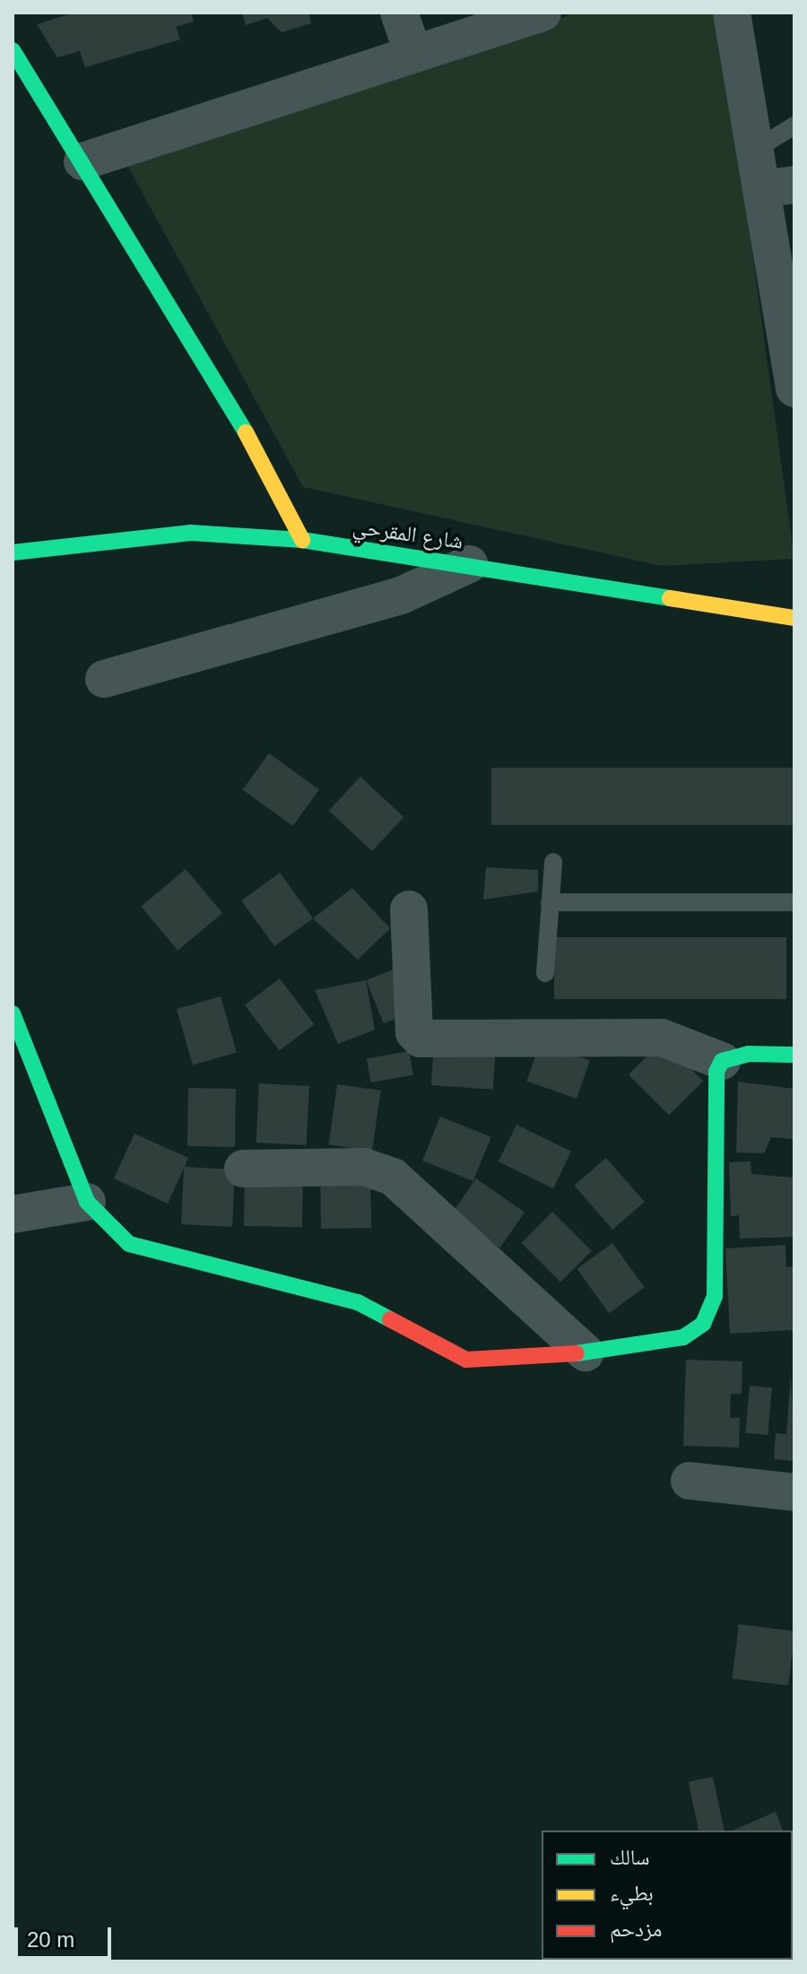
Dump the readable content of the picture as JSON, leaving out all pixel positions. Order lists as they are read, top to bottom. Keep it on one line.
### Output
{"streets":{"street":["شارع المقرحي"]},"legend":["سالك","بطيء","مزدحم"],"scale_bar":"20 m"}
